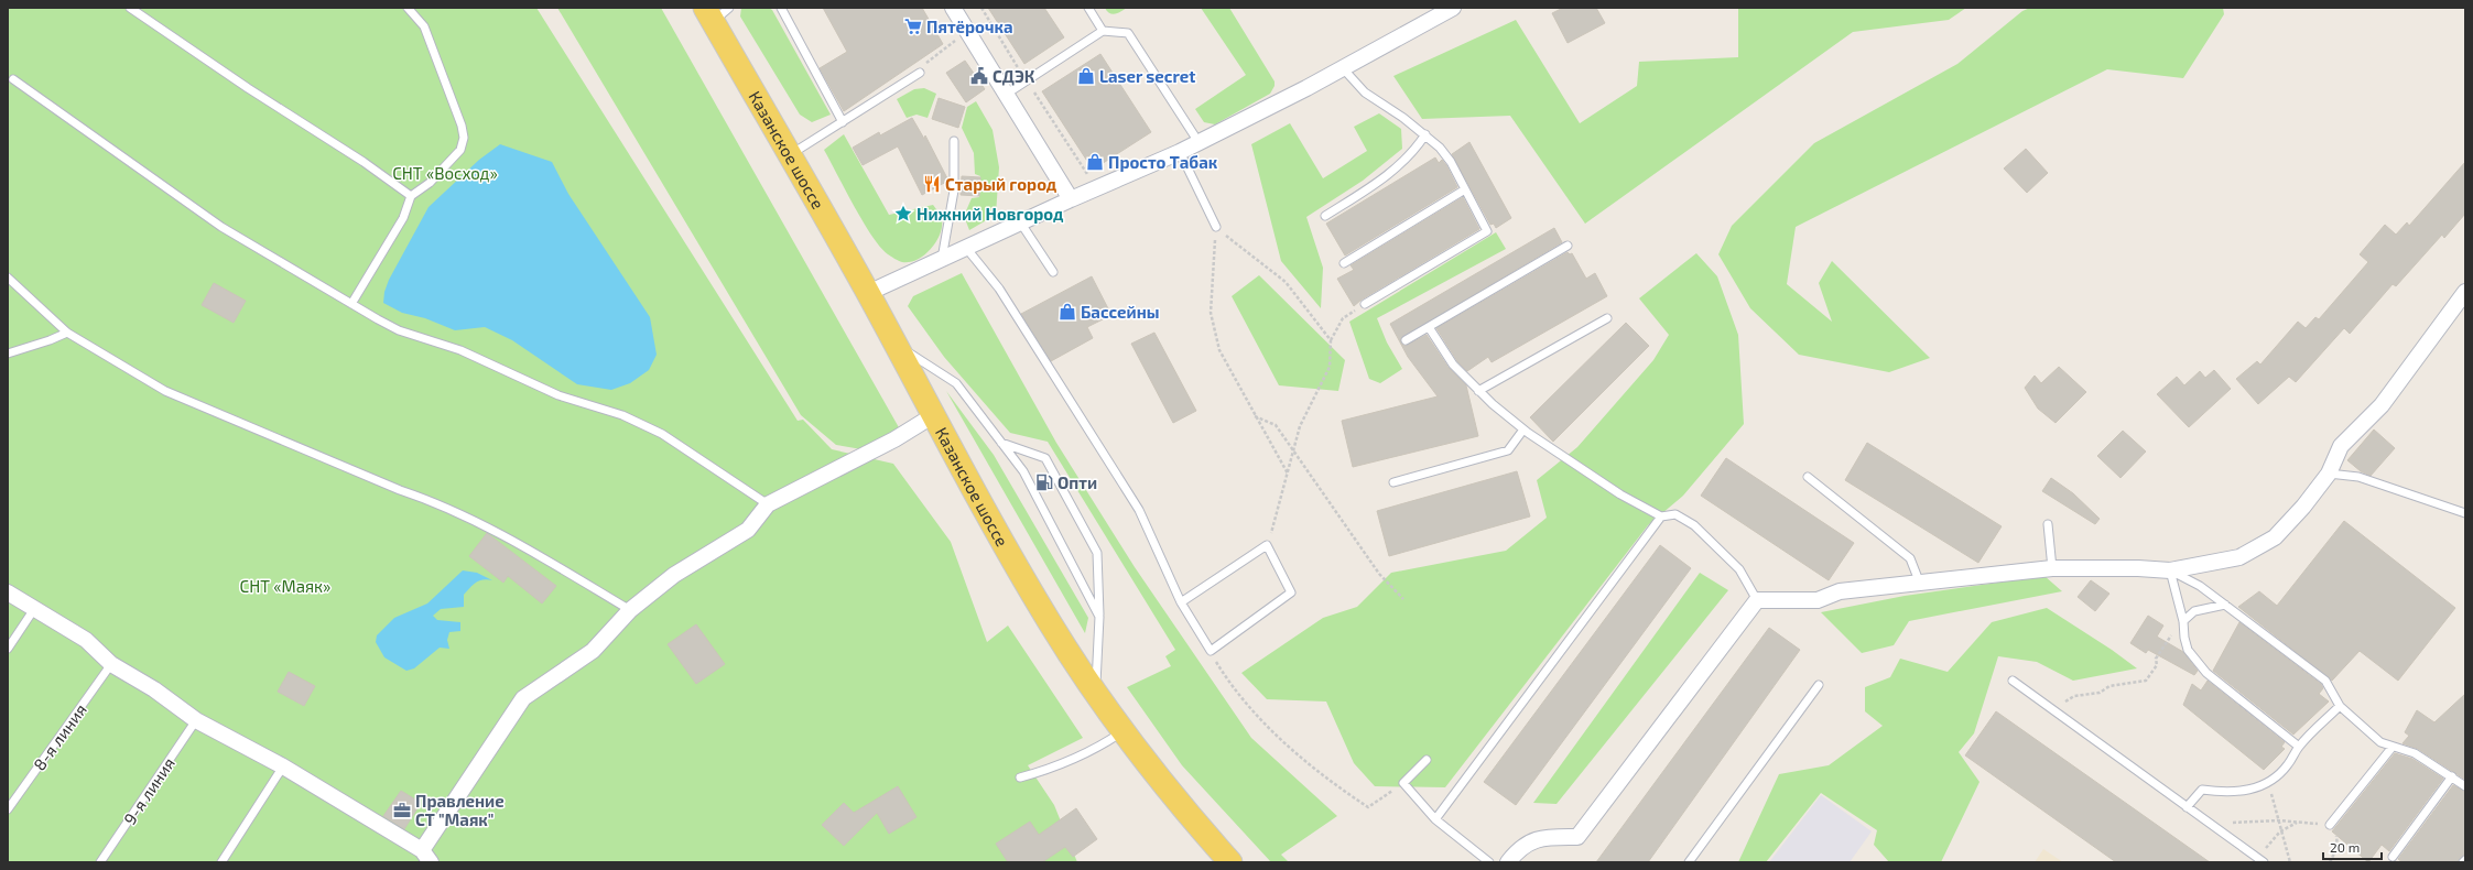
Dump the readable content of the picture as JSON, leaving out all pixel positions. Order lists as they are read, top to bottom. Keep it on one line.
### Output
{"streets":{"main road":["Казанское шоссе"],"lane":["8-я линия","9-я линия"]},"parks":["СНТ «Восход»","СНТ «Маяк»"],"places":{"supermarket":["Пятёрочка"],"public building":["СДЭК"],"shop":["Laser secret","Просто Табак","Бассейны"],"restaurant":["Старый город"],"place":["Нижний Новгород"],"fuel station":["Опти"],"office":["Правление СТ \"Маяк\""]},"scale_bar":"20 m"}
